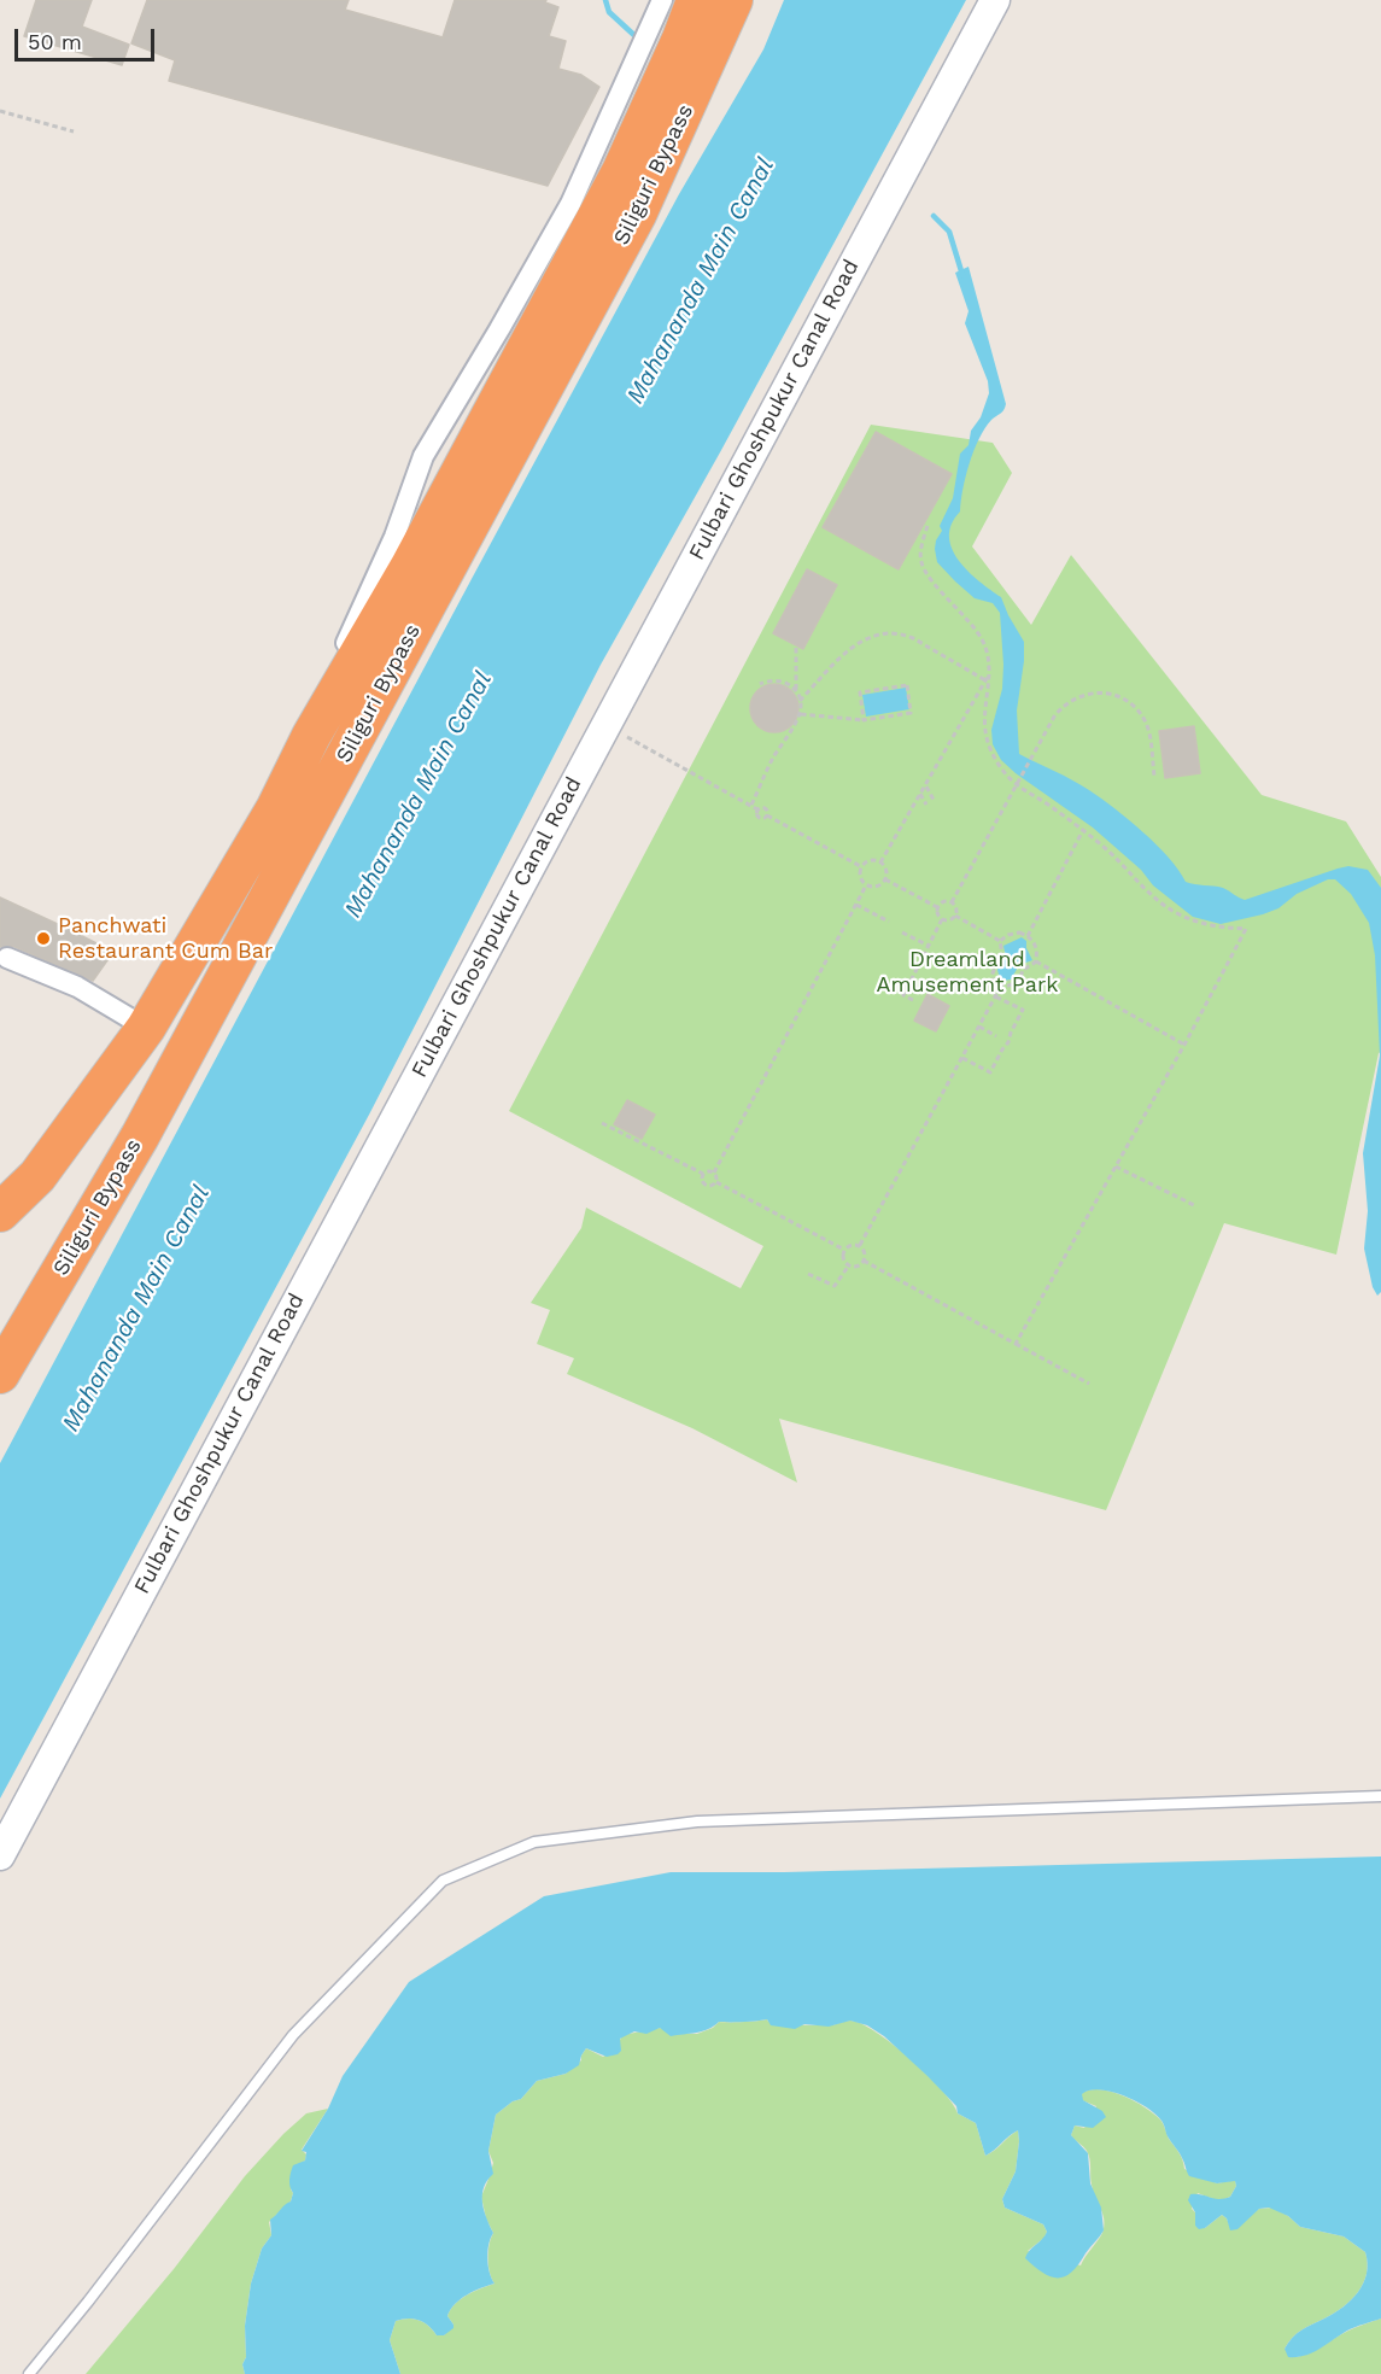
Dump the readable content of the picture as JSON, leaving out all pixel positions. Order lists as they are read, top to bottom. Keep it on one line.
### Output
{"streets":{"highway":["Siliguri Bypass"],"street":["Fulbari Ghoshpukur Canal Road"]},"water":["Mahananda Main Canal"],"parks":["Dreamland Amusement Park"],"places":["Panchwati Restaurant Cum Bar"],"scale_bar":"50 m"}
